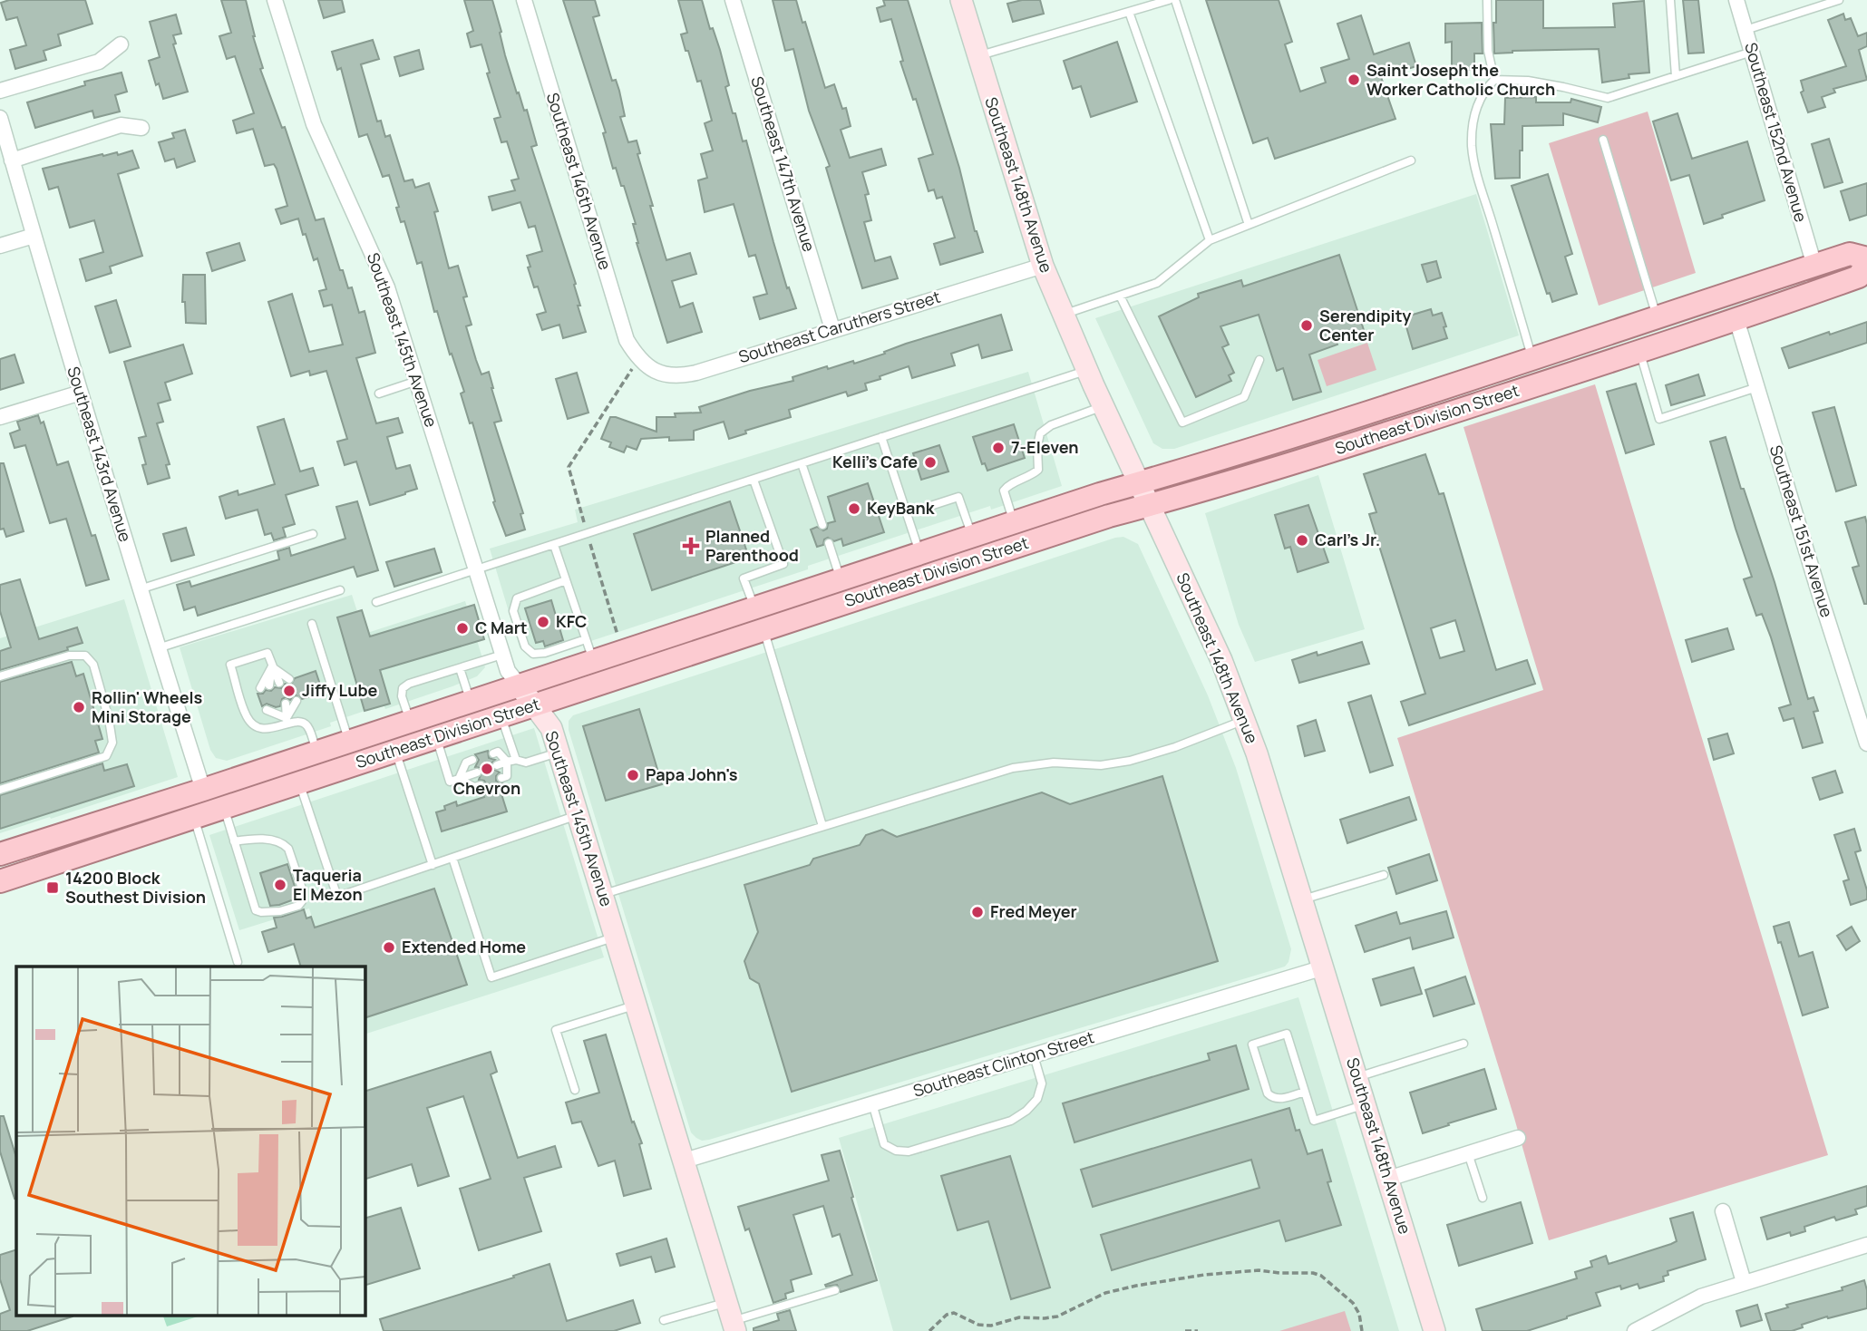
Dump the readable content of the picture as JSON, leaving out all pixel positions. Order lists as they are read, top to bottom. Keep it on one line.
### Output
{"streets":{"main road":["Southeast 148th Avenue","Southeast 145th Avenue","Southeast Division Street"],"street":["Southeast 152nd Avenue","Southeast 147th Avenue","Southeast 146th Avenue","Southeast Caruthers Street","Southeast 143rd Avenue","Southeast 151st Avenue","Southeast Clinton Street"]},"crossings":[["Southeast 152nd Avenue","Southeast Division Street"],["Southeast 147th Avenue","Southeast Caruthers Street"],["Southeast 146th Avenue","Southeast Caruthers Street"],["Southeast 148th Avenue","Southeast Caruthers Street"],["Southeast 148th Avenue","Southeast Division Street"],["Southeast 148th Avenue","Southeast Clinton Street"],["Southeast 145th Avenue","Southeast Division Street"],["Southeast 145th Avenue","Southeast Clinton Street"],["Southeast Division Street","Southeast 143rd Avenue"],["Southeast Division Street","Southeast 151st Avenue"]],"places":{"other":["Saint Joseph the Worker Catholic Church","Serendipity Center","7-Eleven","Kelli's Cafe","KeyBank","Carl's Jr.","KFC","C Mart","Jiffy Lube","Rollin' Wheels Mini Storage","Chevron","Papa John's","Taqueria El Mezon","Fred Meyer","Extended Home"],"health":["Planned Parenthood"],"transit":["14200 Block Southest Division"]}}
